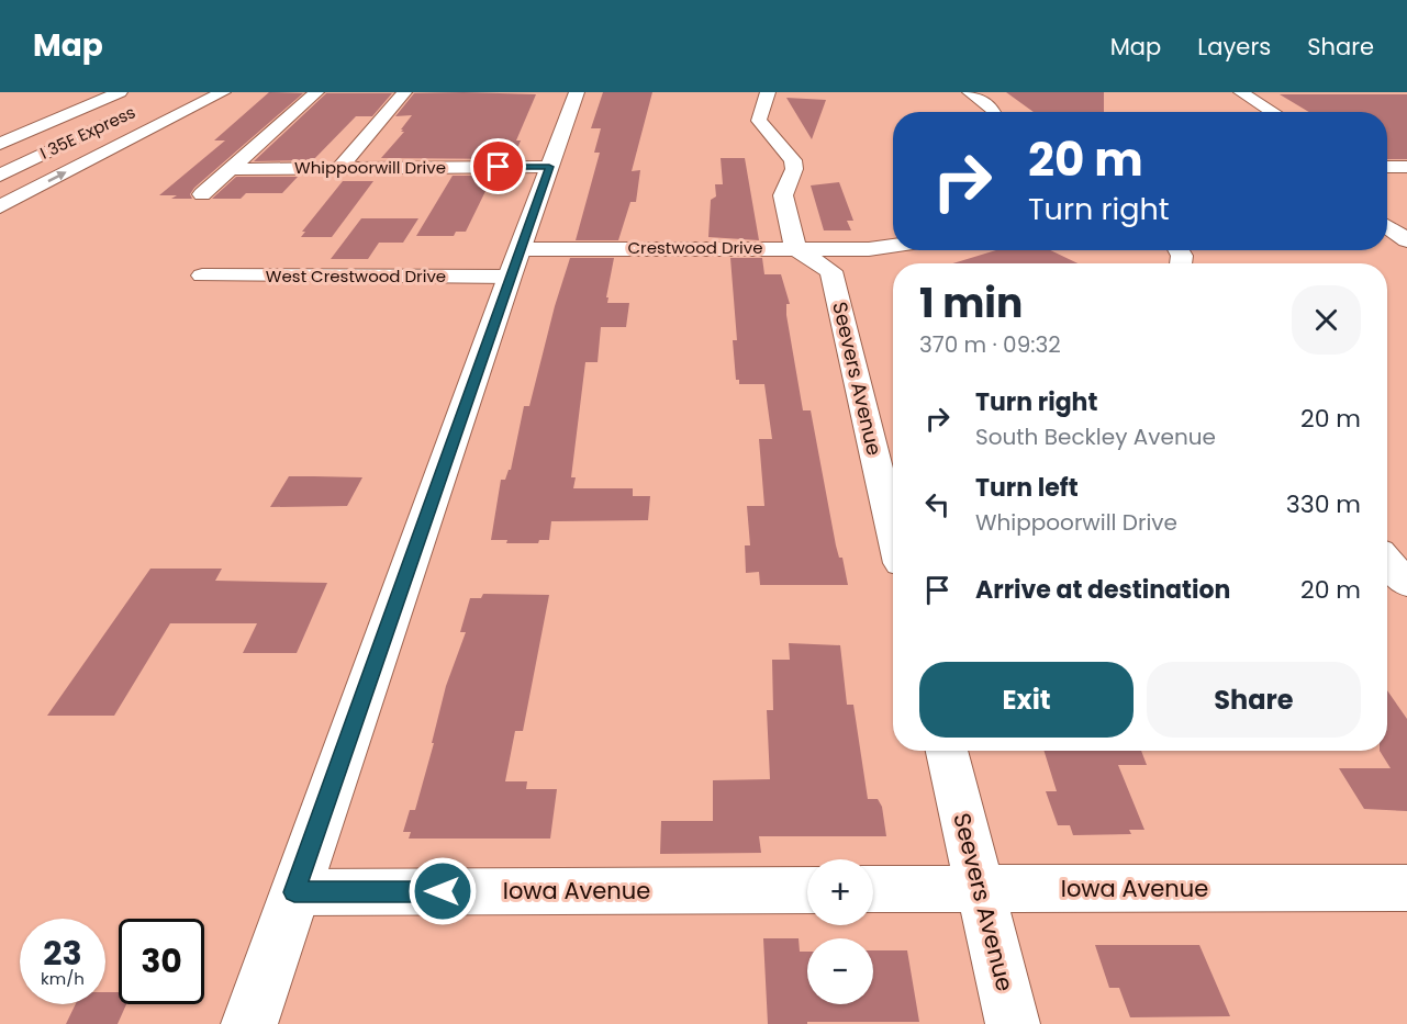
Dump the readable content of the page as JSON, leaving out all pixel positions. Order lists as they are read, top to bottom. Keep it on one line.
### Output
{"streets":{"main road":["I 35E Express"],"street":["Whippoorwill Drive","Crestwood Drive","West Crestwood Drive","Seevers Avenue","Iowa Avenue"]},"crossings":[["Crestwood Drive","West Crestwood Drive"],["Crestwood Drive","Seevers Avenue"],["Seevers Avenue","Iowa Avenue"]],"page":{"header":"Map","nav":["Map","Layers","Share"],"turn":["20 m","Turn right"],"heading":["1 min","370 m · 09:32"],"list":[{"name":"Turn right","note":"South Beckley Avenue","value":"20 m"},{"name":"Turn left","note":"Whippoorwill Drive","value":"330 m"},{"name":"Arrive at destination","value":"20 m"}],"buttons":["Exit","Share"],"map_buttons":["+","−"],"speed":"23 km/h","limit":"30"}}
